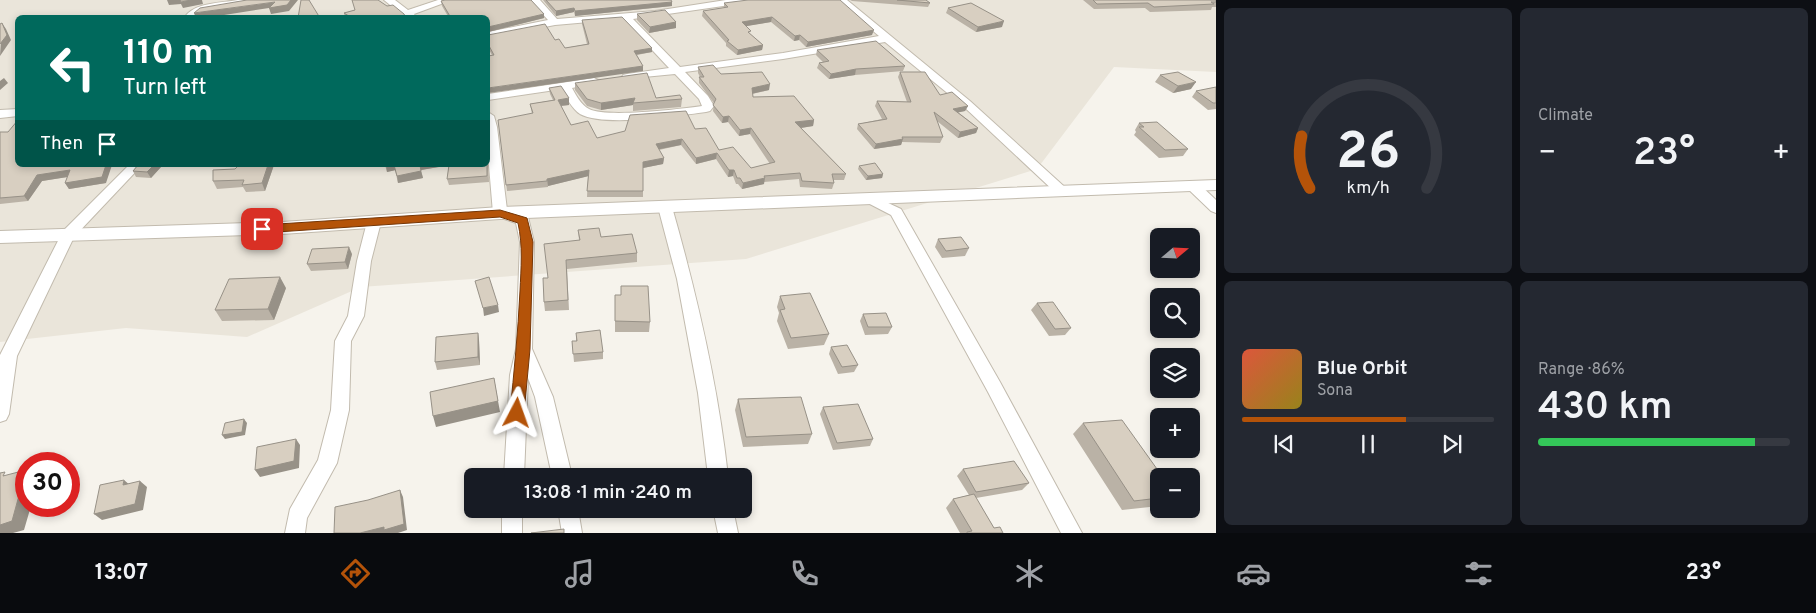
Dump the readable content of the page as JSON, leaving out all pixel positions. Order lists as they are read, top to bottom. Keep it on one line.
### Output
{"north":"right","page":{"tile":["Climate",["Range · 86%","430 km"]],"turn":["110 m","Turn left"],"then":"Then","heat":["−","23°","+"],"map_buttons":["+","−"],"song":["Blue Orbit","Sona"],"limit":"30","trip":"13:08 · 1 min · 240 m","tabs":["13:07","23°"],"gauge":["26","km/h"]}}
